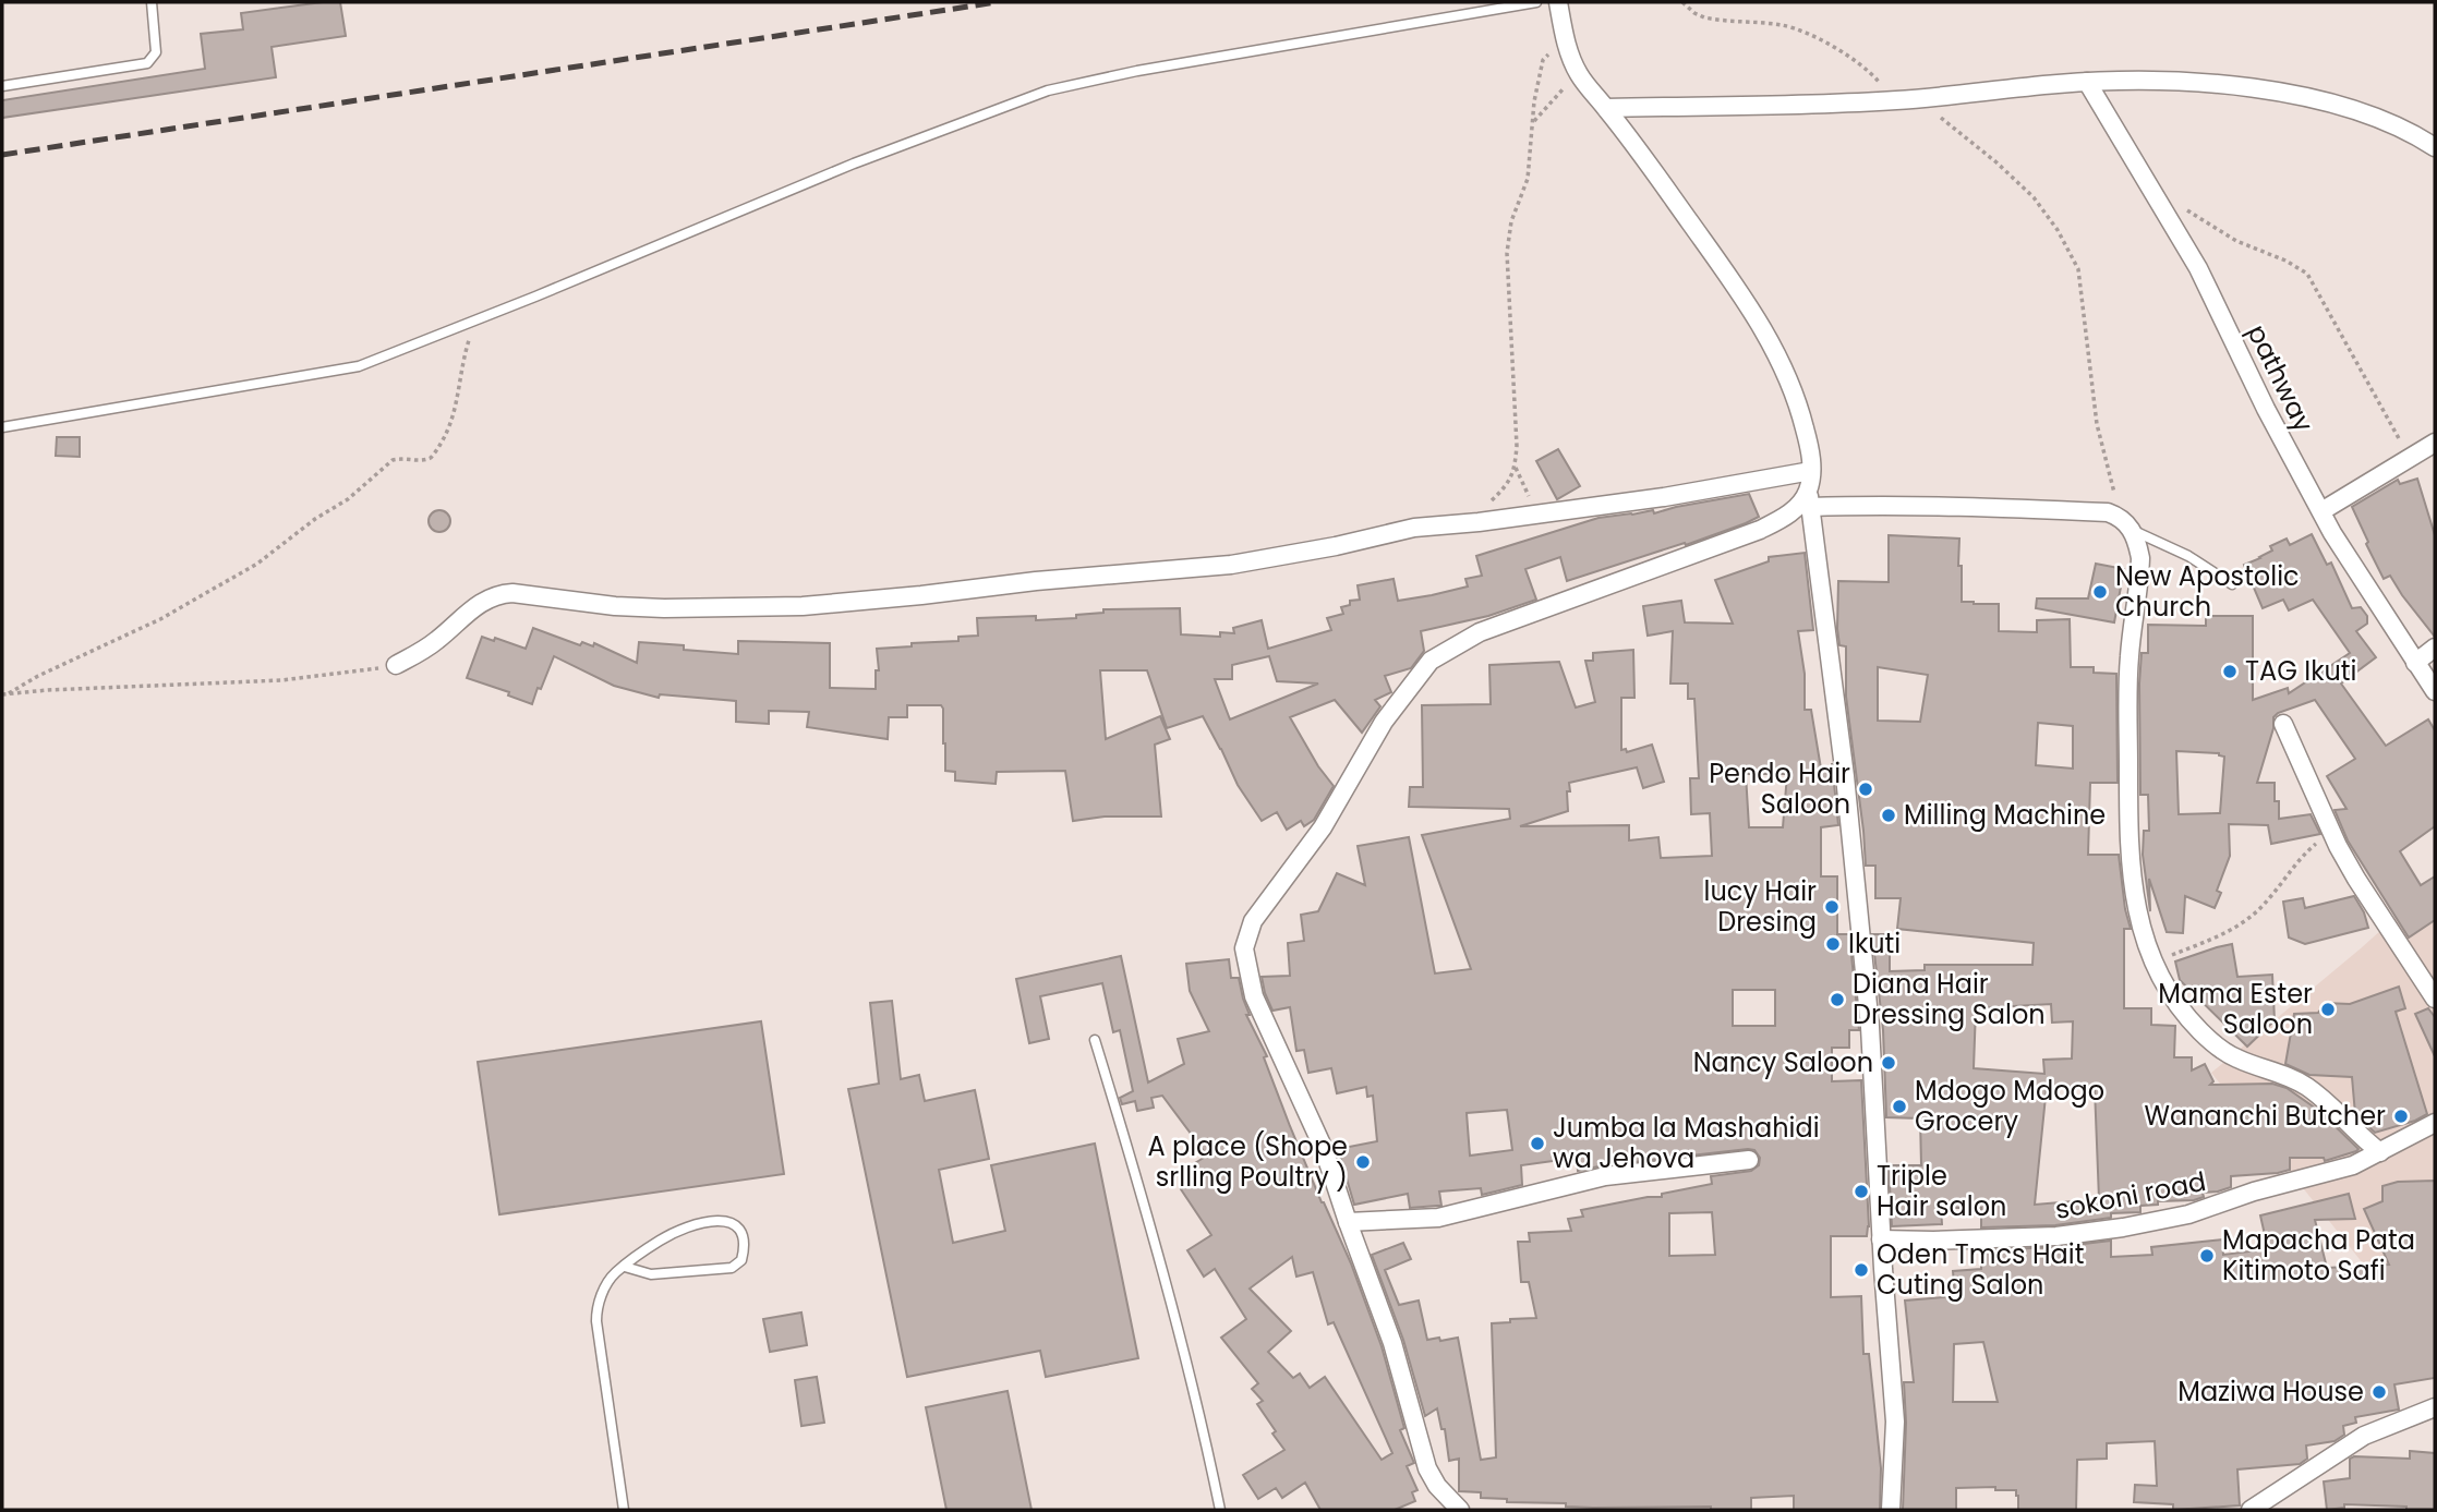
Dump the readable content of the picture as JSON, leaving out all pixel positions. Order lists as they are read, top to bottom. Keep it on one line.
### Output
{"streets":{"street":["pathway","sokoni road"]},"places":["New Apostolic Church","TAG Ikuti","Pendo Hair Saloon","Milling Machine","lucy Hair Dresing","Ikuti","Diana Hair Dressing Salon","Mama Ester Saloon","Nancy Saloon","Mdogo Mdogo Grocery","Wananchi Butcher","Jumba la Mashahidi wa Jehova","A place (Shope srlling Poultry )","Triple Hair salon","Mapacha Pata Kitimoto Safi","Oden Tmcs Hait Cuting Salon","Maziwa House"]}
